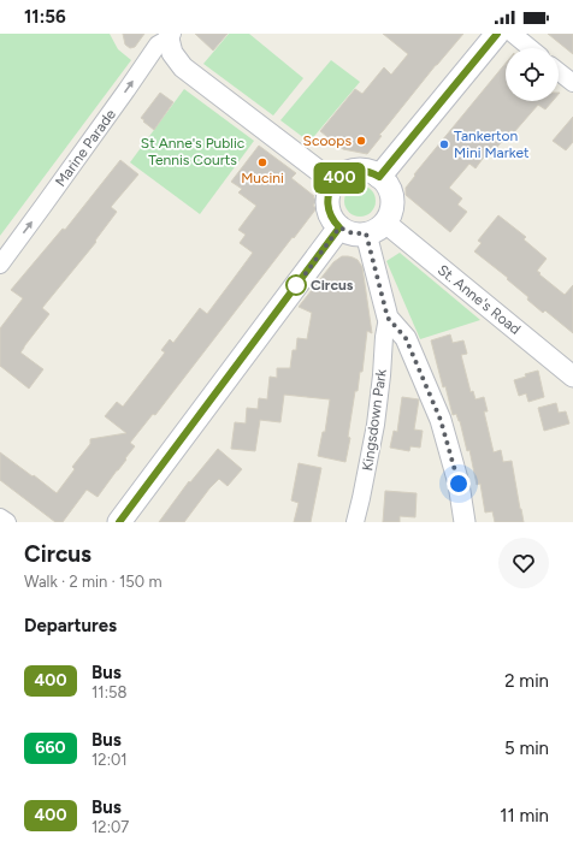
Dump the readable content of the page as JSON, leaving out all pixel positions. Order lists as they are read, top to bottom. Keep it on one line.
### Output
{"streets":{"street":["Marine Parade","St. Anne's Road","Kingsdown Park"]},"crossings":[["St. Anne's Road","Kingsdown Park"]],"one_way":["Marine Parade"],"parks":["St Anne's Public Tennis Courts"],"places":["Scoops","Tankerton Mini Market","Mucini","Circus"],"lines":["bus line 400"],"page":{"status":"11:56","on_map":"400","heading":[["Circus","Walk · 2 min · 150 m"],"Departures"],"list":[{"mark":"400","name":"Bus","note":"11:58","value":"2 min"},{"mark":"660","name":"Bus","note":"12:01","value":"5 min"},{"mark":"400","name":"Bus","note":"12:07","value":"11 min"}]}}
